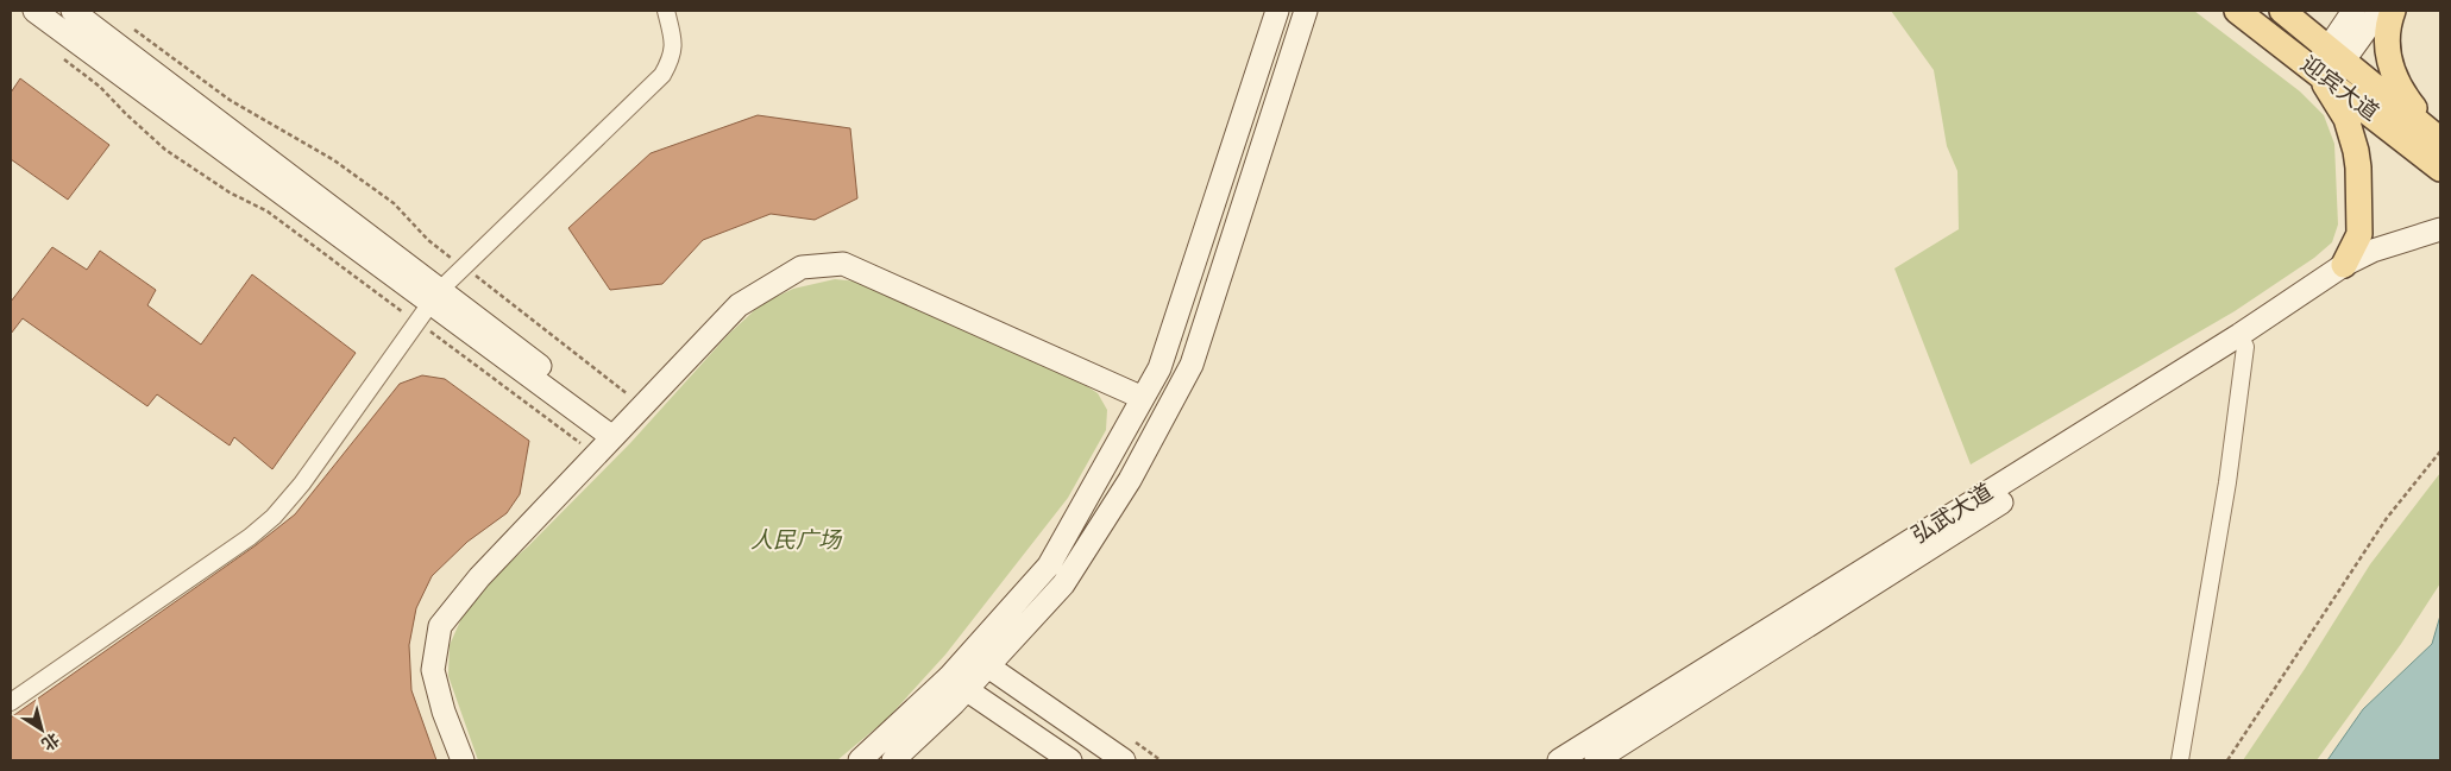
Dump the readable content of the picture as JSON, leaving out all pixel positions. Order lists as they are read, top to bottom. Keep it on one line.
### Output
{"streets":{"main road":["迎宾大道","弘武大道"]},"parks":["人民广场"],"north":"bottom right"}
